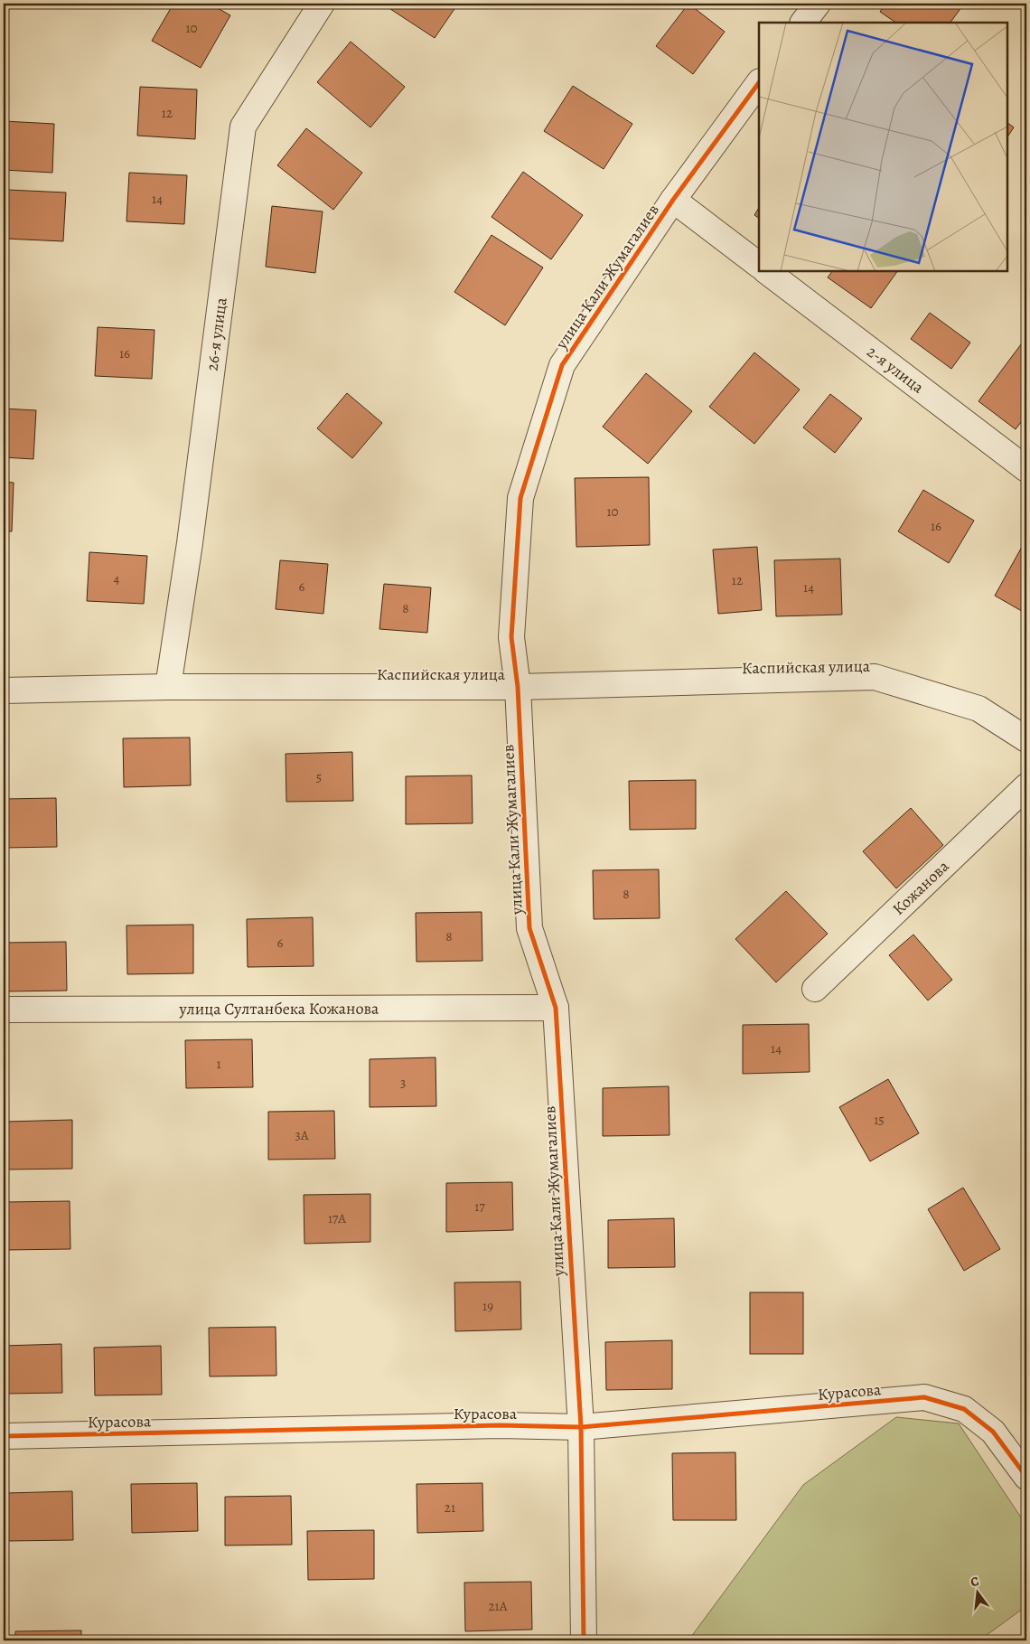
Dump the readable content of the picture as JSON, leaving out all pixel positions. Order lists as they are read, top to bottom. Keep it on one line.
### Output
{"streets":{"street":["улица Кали Жумагалиев","26-я улица","2-я улица","Каспийская улица","Кожанова","улица Султанбека Кожанова","Курасова"]},"crossings":[["улица Кали Жумагалиев","Каспийская улица"],["улица Кали Жумагалиев","улица Султанбека Кожанова"],["улица Кали Жумагалиев","Курасова"],["26-я улица","Каспийская улица"]],"house_numbers":["10","12","14","16","10","16","4","12","6","14","8","5","8","8","6","14","1","3","15","3А","17","17А","19","21","21А"],"north":"top"}
